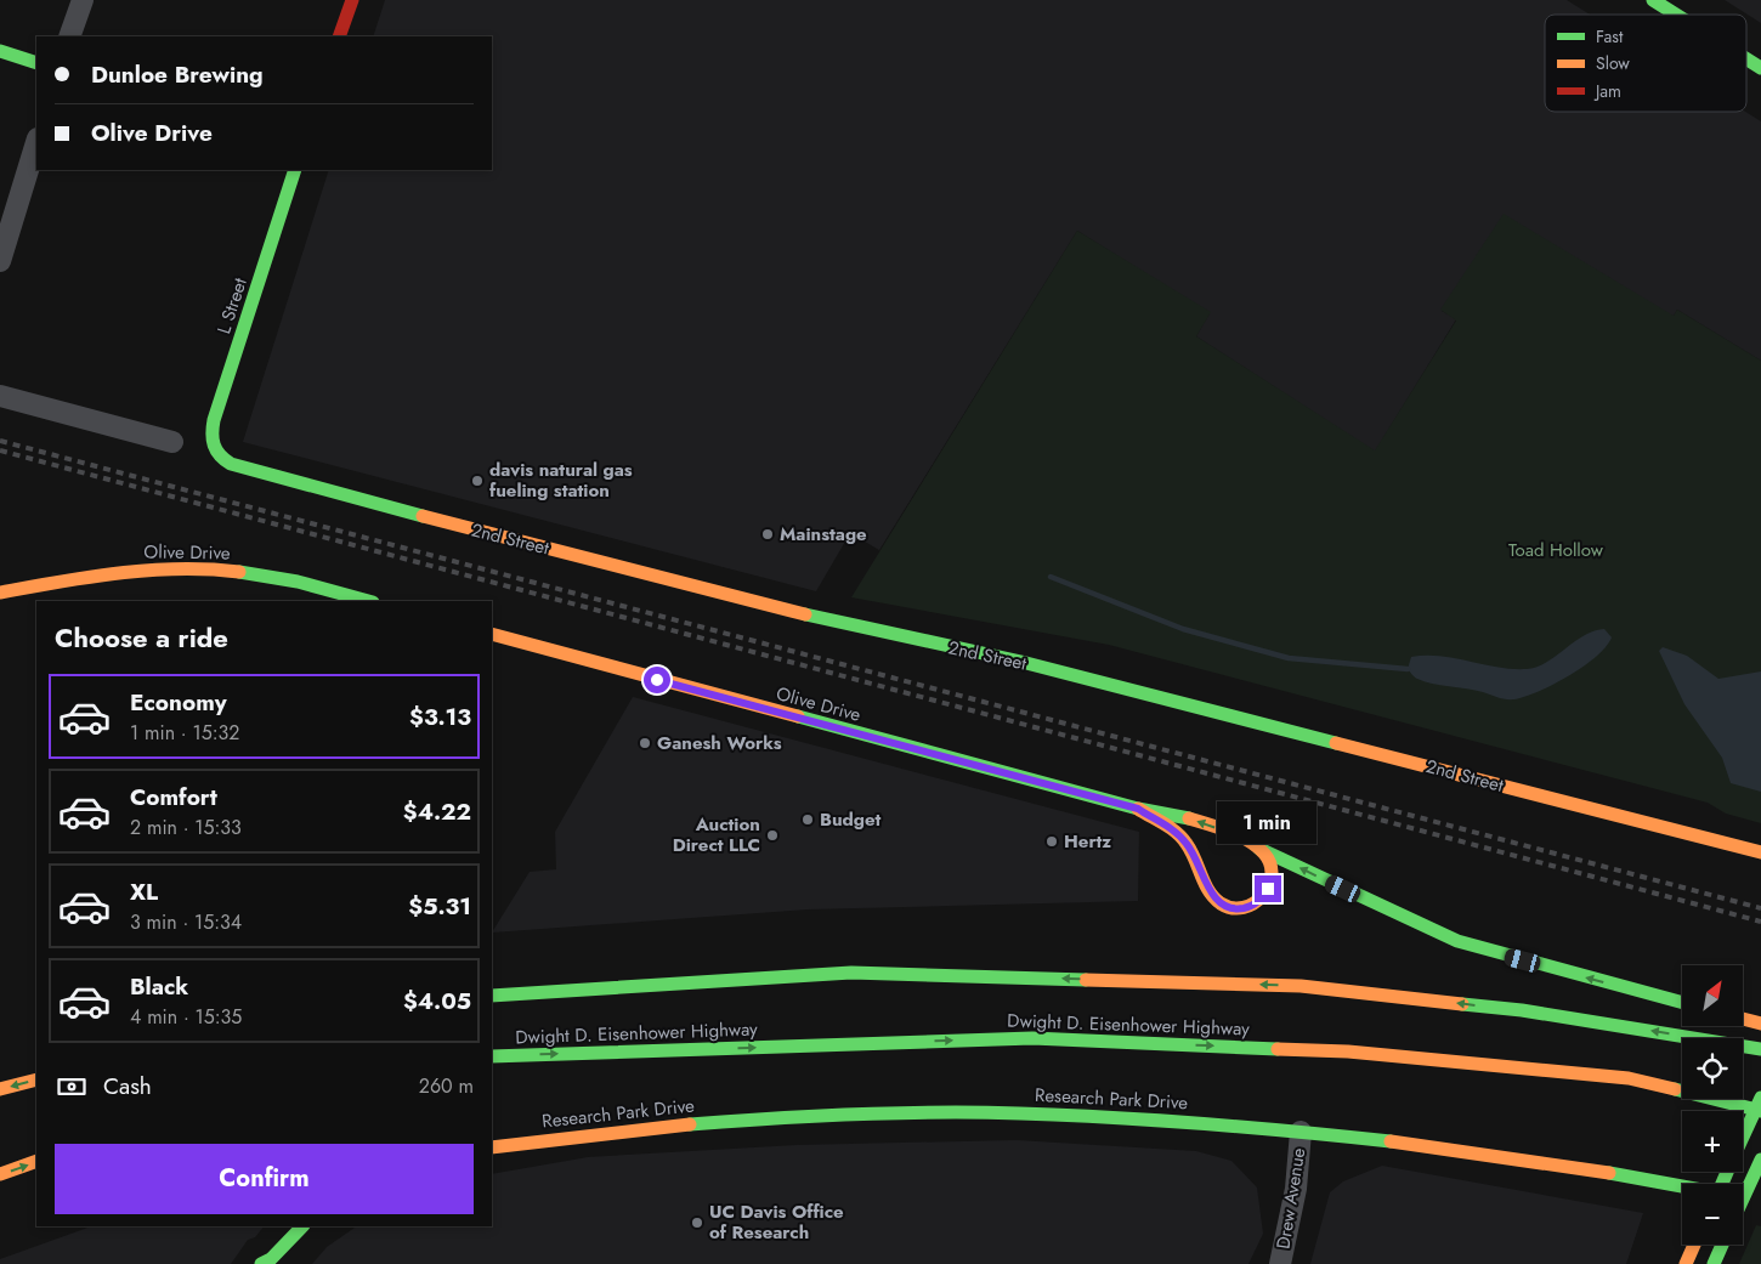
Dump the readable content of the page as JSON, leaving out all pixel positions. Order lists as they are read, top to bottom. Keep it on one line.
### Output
{"streets":{"main road":["L Street","2nd Street","Olive Drive","Dwight D. Eisenhower Highway","Research Park Drive"],"street":["Drew Avenue"]},"crossings":[["L Street","2nd Street"],["Research Park Drive","Drew Avenue"]],"parks":["Toad Hollow"],"places":["davis natural gas fueling station","Mainstage","Ganesh Works","Budget","Auction Direct LLC","Hertz","UC Davis Office of Research"],"legend":["Fast","Slow","Jam"],"north":"top right","page":{"banner":["Dunloe Brewing","Olive Drive"],"heading":"Choose a ride","list":[{"name":"Economy","note":"1 min · 15:32","value":"$3.13"},{"name":"Comfort","note":"2 min · 15:33","value":"$4.22"},{"name":"XL","note":"3 min · 15:34","value":"$5.31"},{"name":"Black","note":"4 min · 15:35","value":"$4.05"}],"bubble":"1 min","map_buttons":["+","−"],"pay":["Cash","260 m"],"buttons":"Confirm"}}
